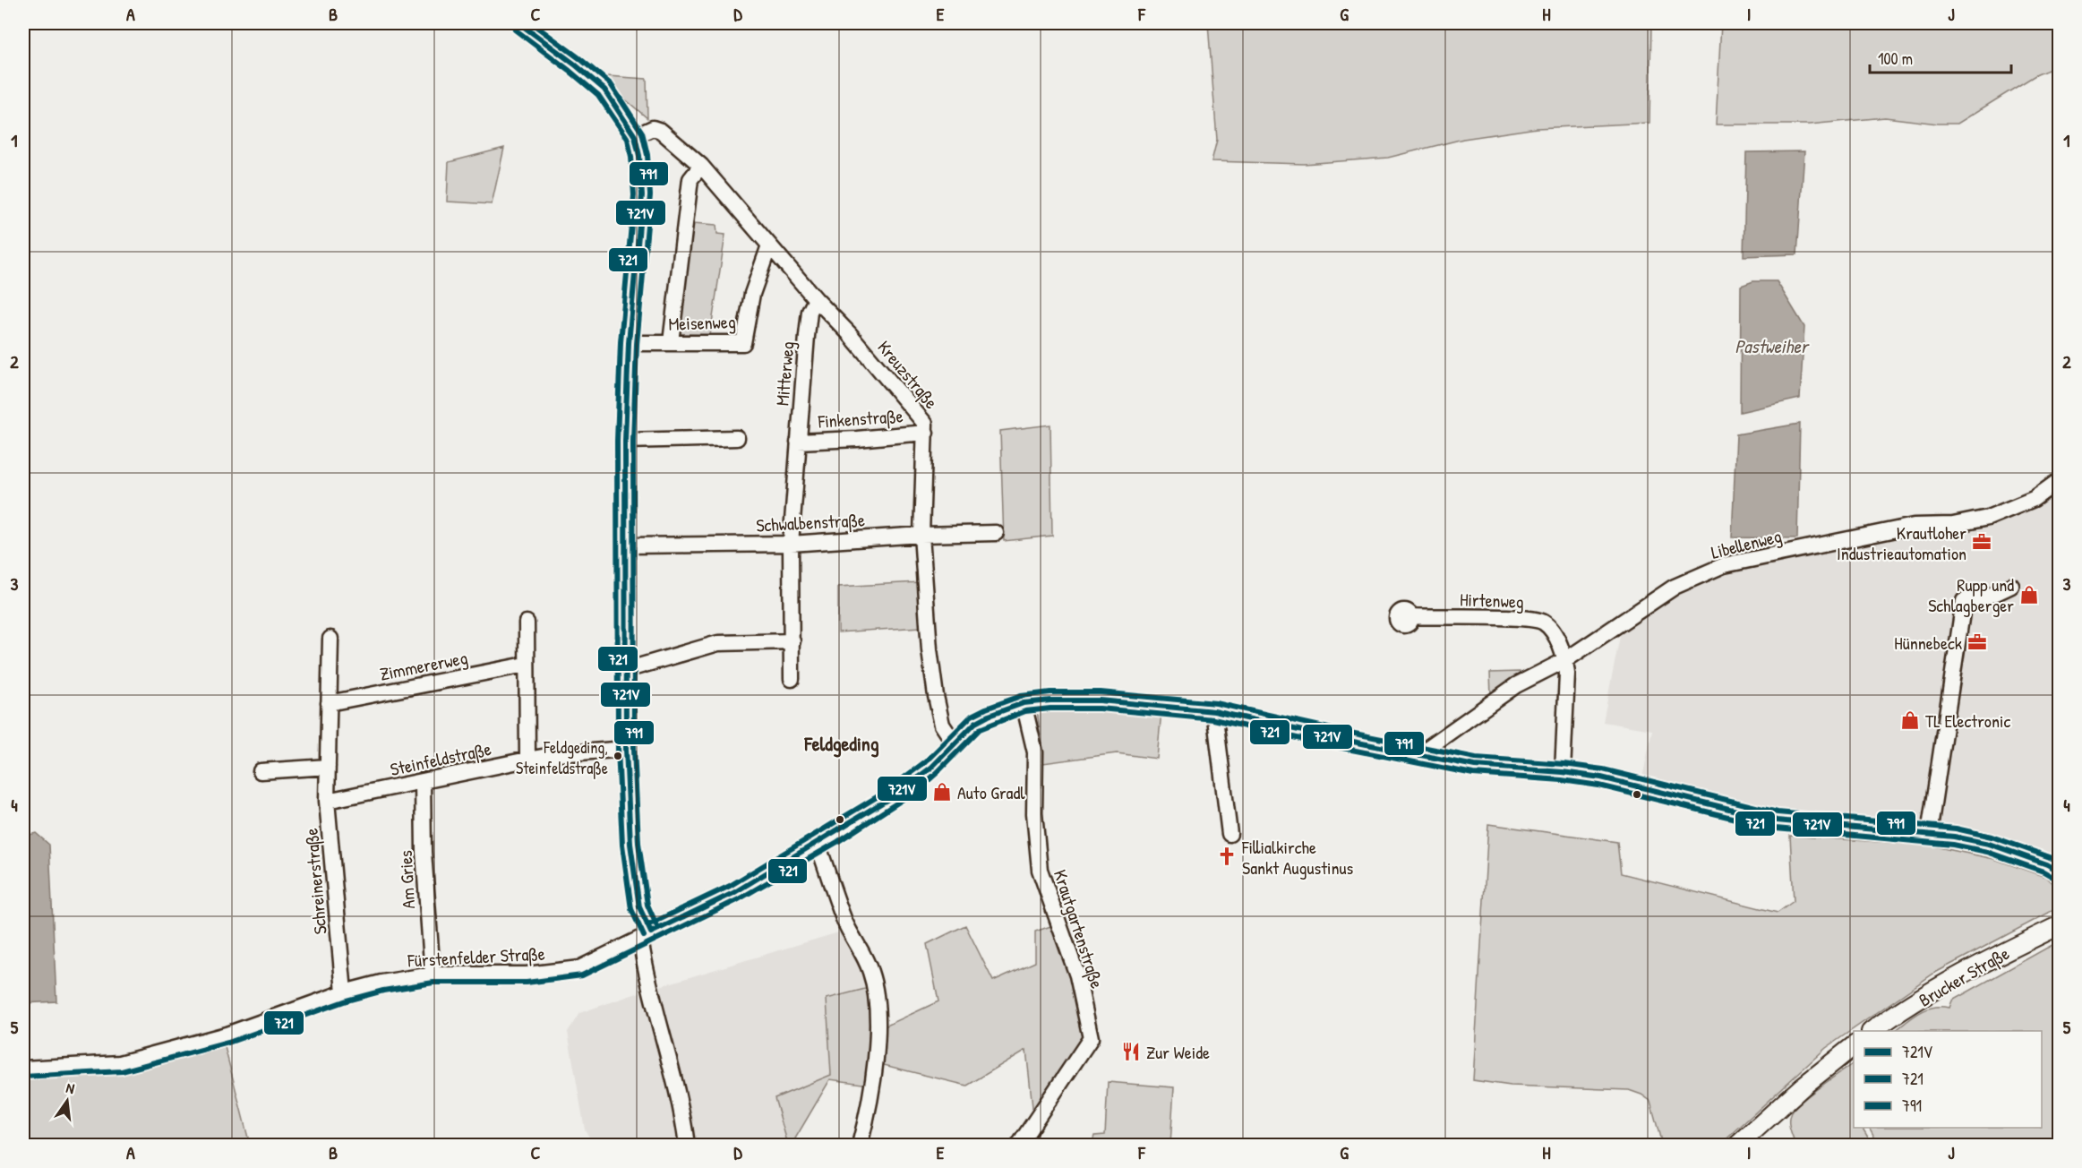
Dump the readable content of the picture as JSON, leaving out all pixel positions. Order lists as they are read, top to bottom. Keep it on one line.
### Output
{"streets":{"main road":["Brucker Straße"],"street":["Meisenweg","Mitterweg","Kreuzstraße","Finkenstraße","Schwalbenstraße","Libellenweg","Hirtenweg","Zimmererweg","Steinfeldstraße","Am Gries","Schreinerstraße","Krautgartenstraße","Fürstenfelder Straße"]},"crossings":[["Meisenweg","Kreuzstraße"],["Mitterweg","Kreuzstraße"],["Mitterweg","Finkenstraße"],["Mitterweg","Schwalbenstraße"],["Kreuzstraße","Finkenstraße"],["Kreuzstraße","Schwalbenstraße"],["Kreuzstraße","Fürstenfelder Straße"],["Libellenweg","Hirtenweg"],["Libellenweg","Fürstenfelder Straße"],["Hirtenweg","Fürstenfelder Straße"],["Zimmererweg","Schreinerstraße"],["Steinfeldstraße","Am Gries"],["Steinfeldstraße","Schreinerstraße"],["Am Gries","Fürstenfelder Straße"],["Schreinerstraße","Fürstenfelder Straße"],["Krautgartenstraße","Fürstenfelder Straße"]],"districts":["Feldgeding"],"water":["Pastweiher"],"places":{"office":["Krautloher Industrieautomation","Hünnebeck"],"shop":["Rupp und Schlagberger","TL Electronic","Auto Gradl"],"other":["Feldgeding, Steinfeldstraße"],"church":["Fillialkirche Sankt Augustinus"],"restaurant":["Zur Weide"]},"lines":["transit line 721V","transit line 791","transit line 721"],"legend":["721V","721","791"],"scale_bar":"100 m","north":"top","grid":{"columns":["A","B","C","D","E","F","G","H","I","J"],"rows":["1","2","3","4","5"]}}
